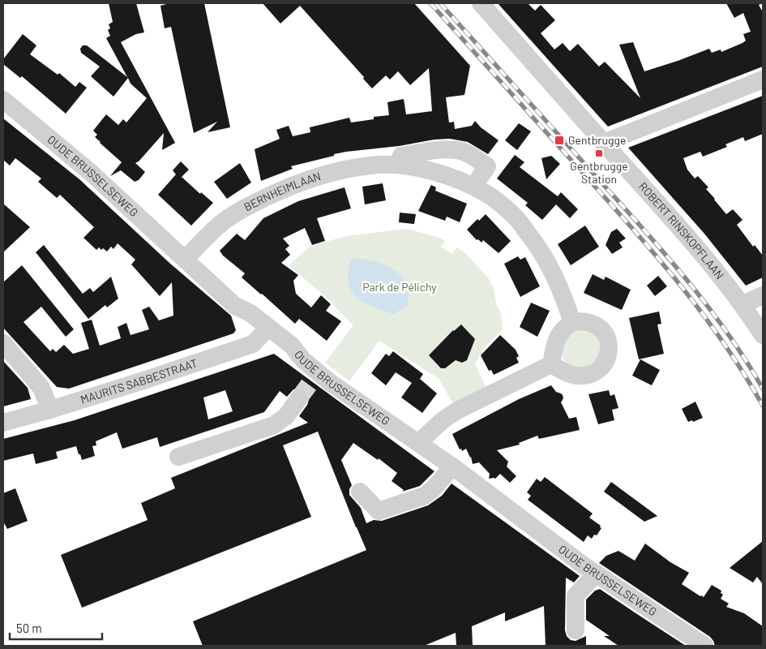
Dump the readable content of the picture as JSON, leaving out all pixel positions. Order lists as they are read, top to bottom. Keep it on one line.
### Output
{"streets":{"street":["OUDE BRUSSELSEWEG","BERNHEIMLAAN","ROBERT RINSKOPFLAAN","MAURITS SABBESTRAAT"]},"crossings":[["OUDE BRUSSELSEWEG","BERNHEIMLAAN"],["OUDE BRUSSELSEWEG","MAURITS SABBESTRAAT"]],"parks":["Park de Pélichy"],"places":{"transit":["Gentbrugge","Gentbrugge Station"]},"scale_bar":"50 m"}
